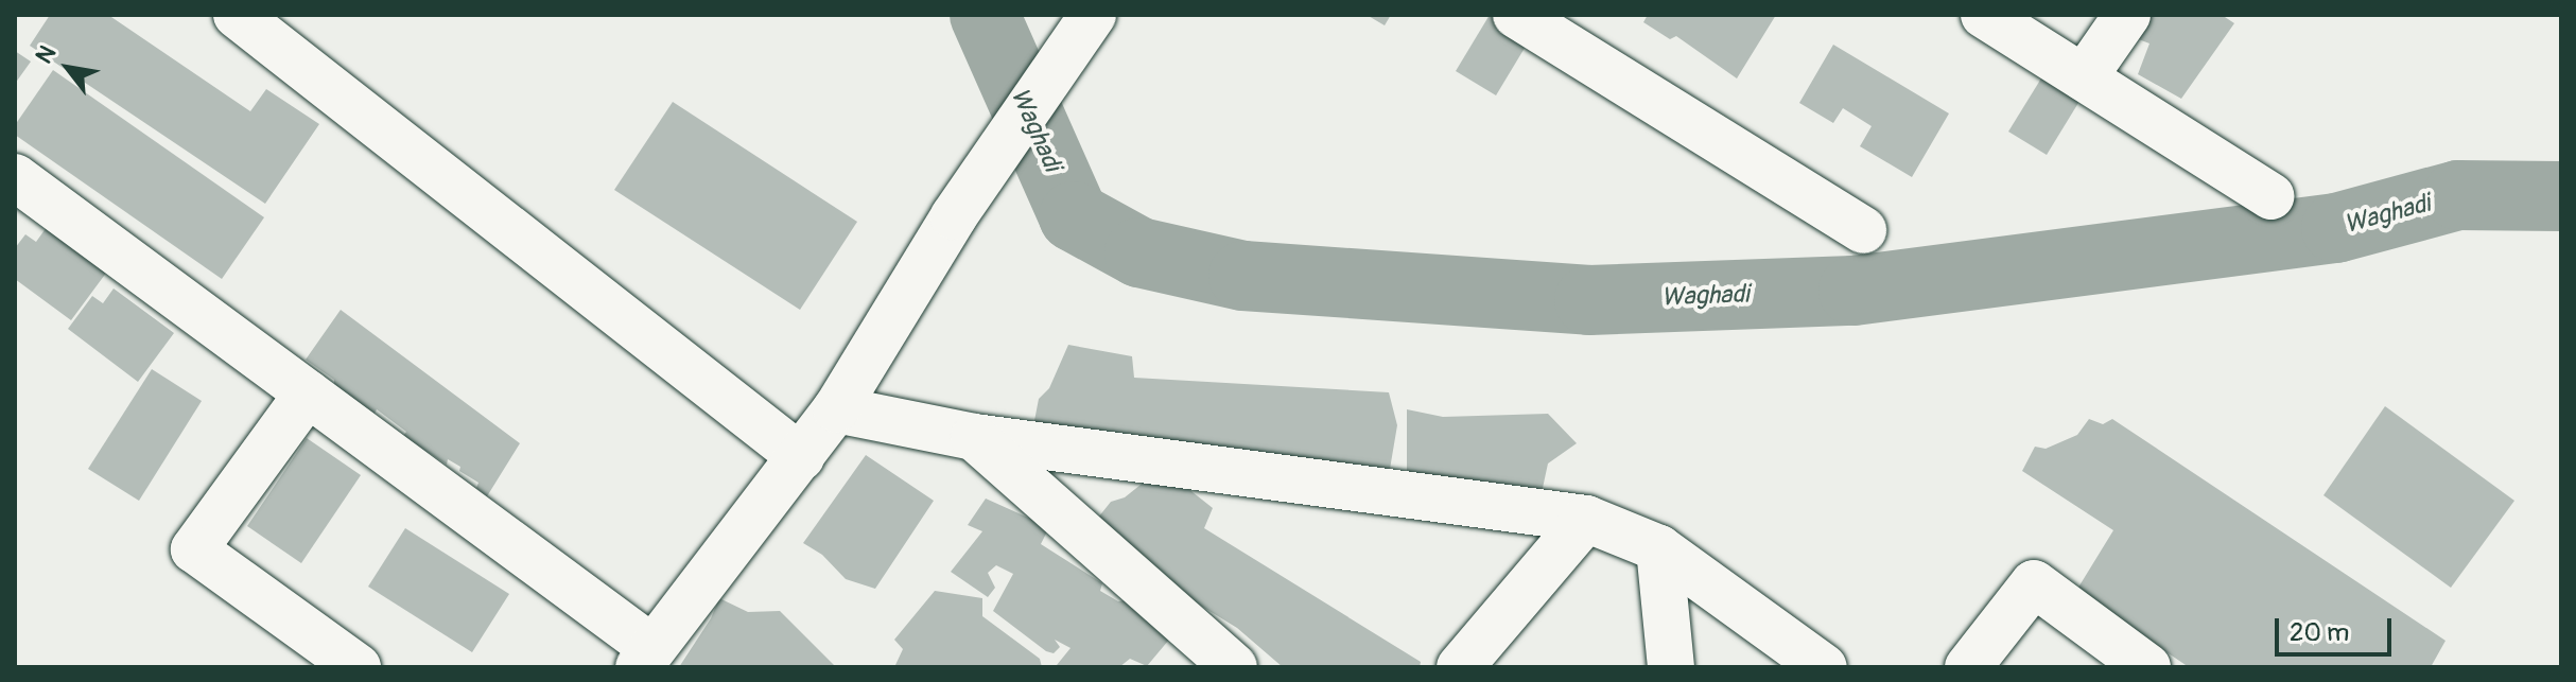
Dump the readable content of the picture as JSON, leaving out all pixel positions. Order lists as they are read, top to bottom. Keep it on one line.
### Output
{"water":["Waghadi"],"scale_bar":"20 m","north":"top left"}
